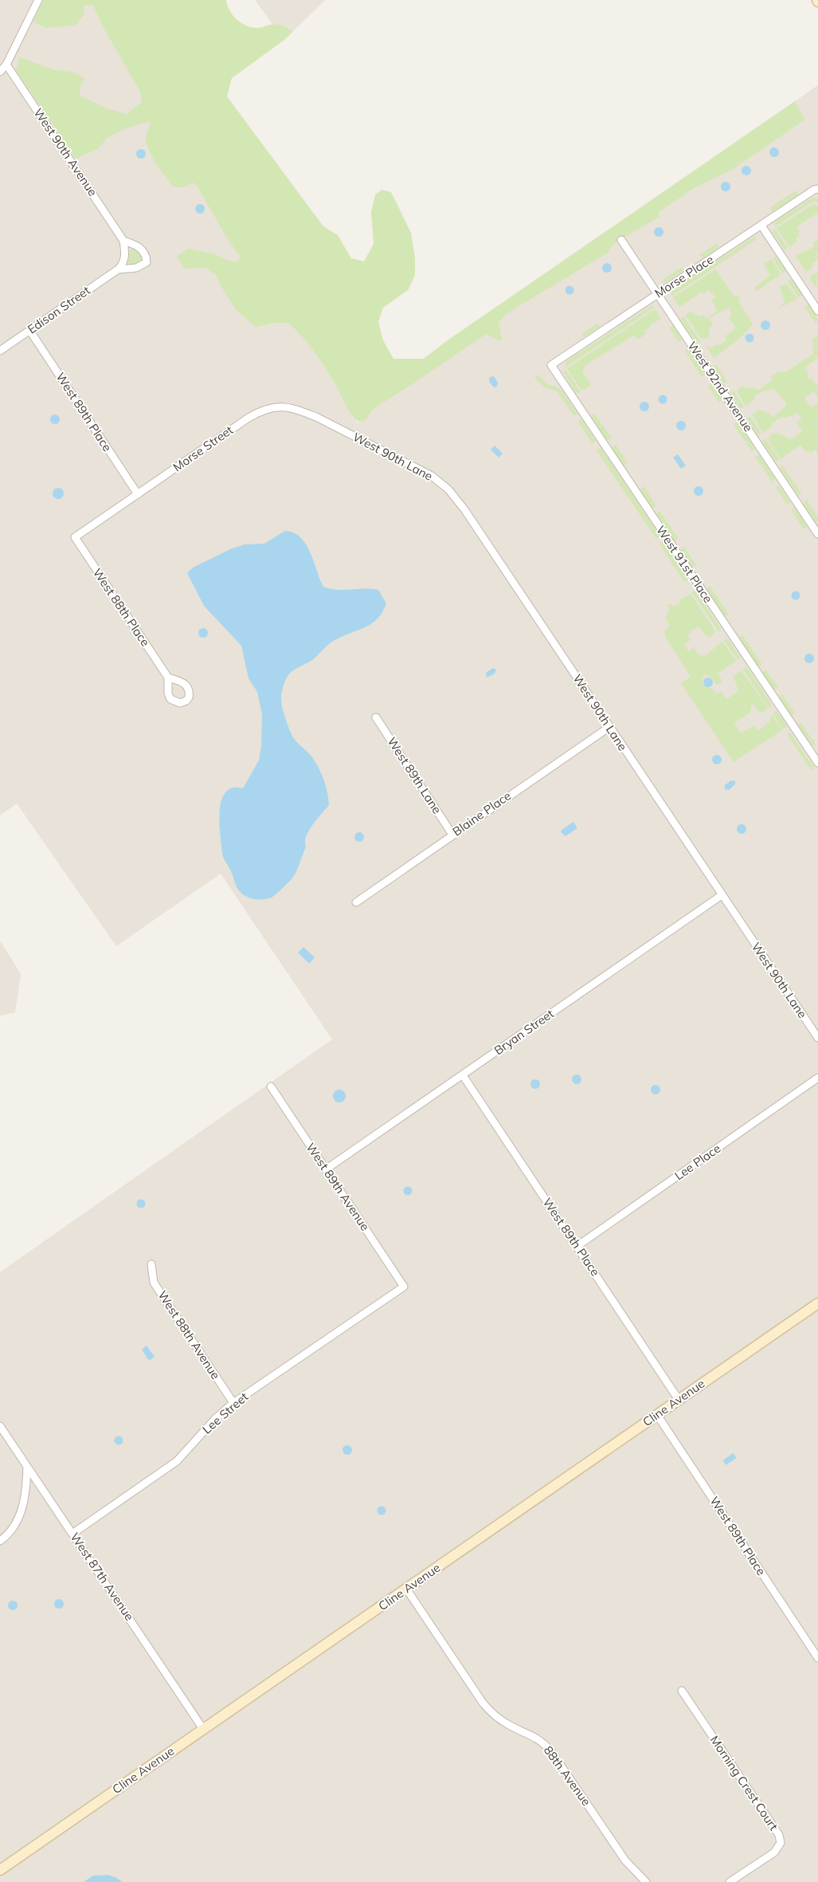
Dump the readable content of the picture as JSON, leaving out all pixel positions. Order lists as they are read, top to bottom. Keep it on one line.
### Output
{"streets":{"street":["West 90th Avenue","Morse Place","Edison Street","West 92nd Avenue","West 89th Place","Morse Street","West 90th Lane","West 91st Place","West 88th Place","West 89th Lane","Blaine Place","Bryan Street","Lee Place","West 89th Avenue","West 88th Avenue","Cline Avenue","Lee Street","West 87th Avenue","88th Avenue","Morning Crest Court"]},"crossings":[["West 90th Avenue","Edison Street"],["Morse Place","West 92nd Avenue"],["Morse Place","West 91st Place"],["Edison Street","West 89th Place"],["West 89th Place","Morse Street"],["West 89th Place","Bryan Street"],["West 89th Place","Lee Place"],["West 89th Place","Cline Avenue"],["Morse Street","West 90th Lane"],["Morse Street","West 88th Place"],["West 90th Lane","Blaine Place"],["West 90th Lane","Bryan Street"],["West 89th Lane","Blaine Place"],["Bryan Street","West 89th Avenue"],["West 89th Avenue","Lee Street"],["West 88th Avenue","Lee Street"],["Cline Avenue","West 87th Avenue"],["Cline Avenue","88th Avenue"],["Lee Street","West 87th Avenue"]]}
